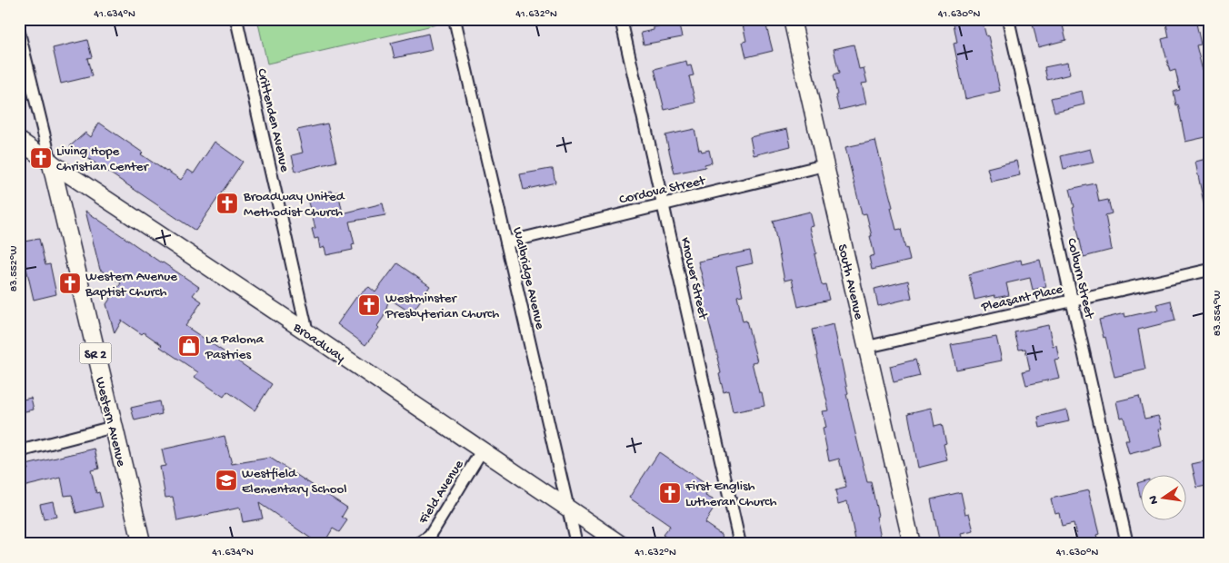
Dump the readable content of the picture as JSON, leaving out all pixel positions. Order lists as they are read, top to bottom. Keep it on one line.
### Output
{"streets":{"main road":["Broadway","SR 2","Western Avenue"],"street":["Crittenden Avenue","Cordova Street","Walbridge Avenue","Knower Street","Colburn Street","South Avenue","Pleasant Place","Field Avenue"]},"crossings":[["Crittenden Avenue","Broadway"],["Cordova Street","Walbridge Avenue"],["Cordova Street","Knower Street"],["Cordova Street","South Avenue"],["Walbridge Avenue","Broadway"],["Colburn Street","Pleasant Place"],["South Avenue","Pleasant Place"],["Broadway","Western Avenue"],["Broadway","Field Avenue"]],"places":{"church":["Living Hope Christian Center","Broadway United Methodist Church","Western Avenue Baptist Church","Westminster Presbyterian Church","First English Lutheran Church"],"shop":["La Paloma Pastries"],"school or university":["Westfield Elementary School"]},"north":"left","coordinates":["41.634°N","41.632°N","41.630°N","83.552°W","83.554°W"]}
